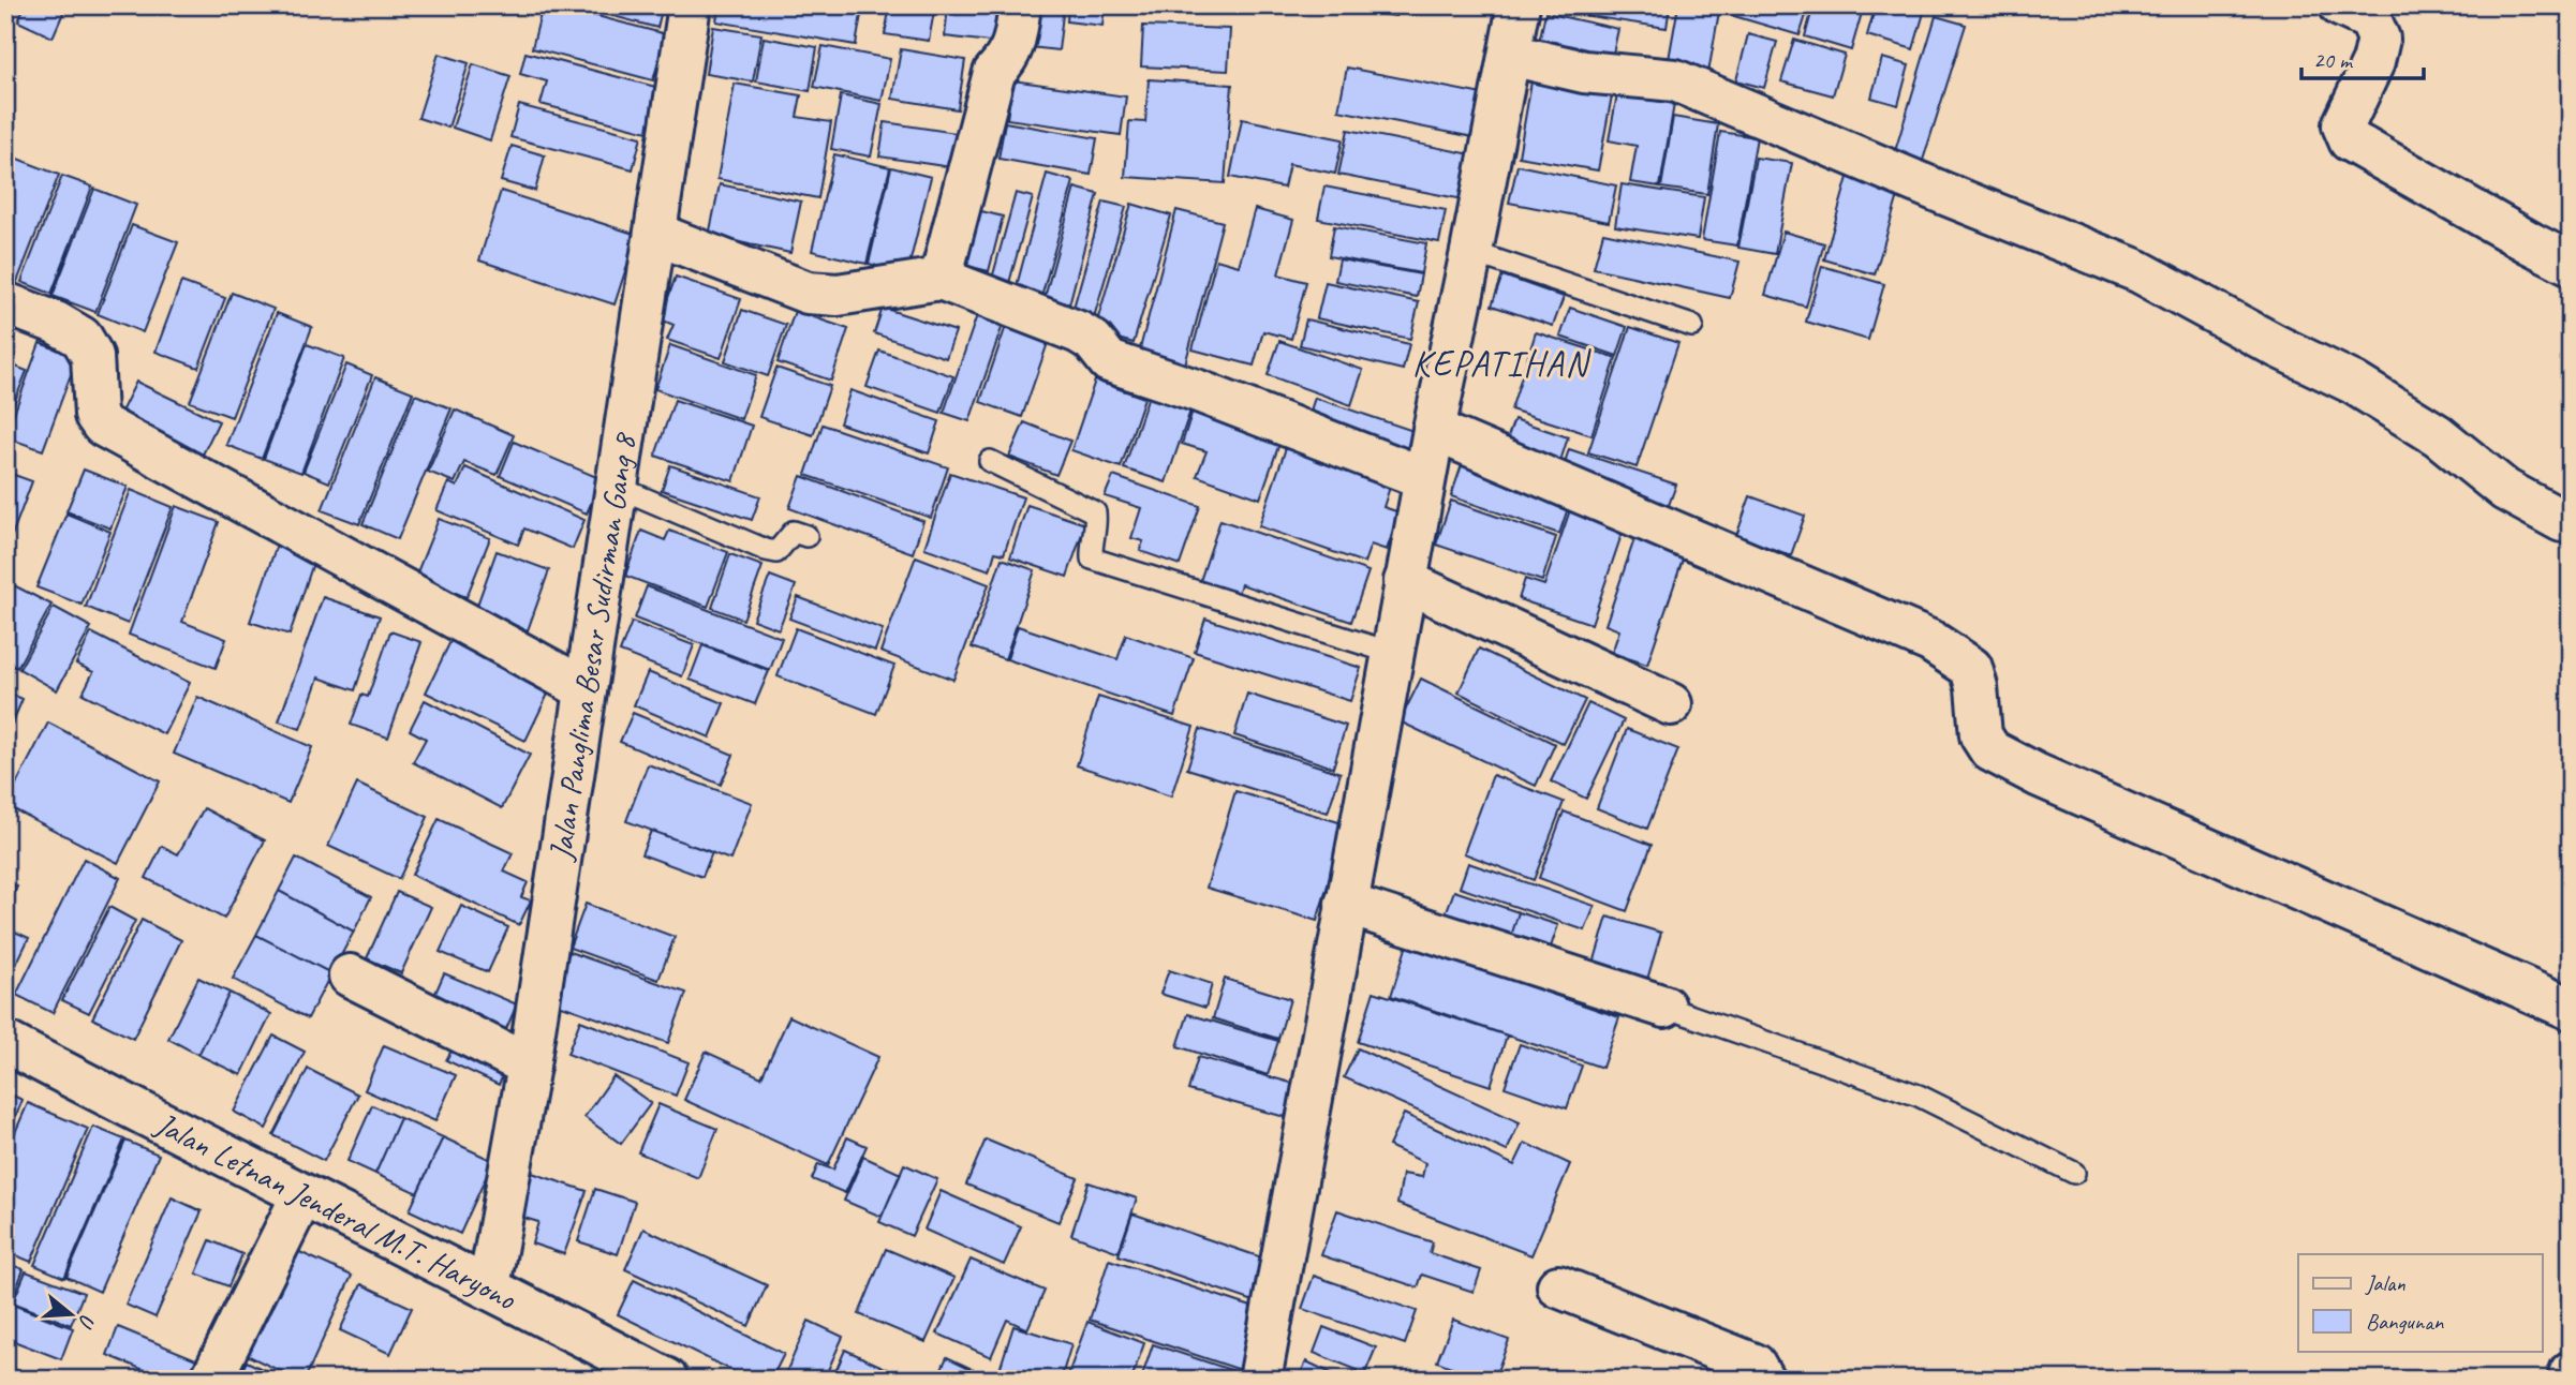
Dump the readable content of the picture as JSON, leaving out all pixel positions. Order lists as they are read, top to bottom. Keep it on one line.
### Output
{"streets":{"street":["Jalan Panglima Besar Sudirman Gang 8","Jalan Letnan Jenderal M.T. Haryono"]},"crossings":[["Jalan Panglima Besar Sudirman Gang 8","Jalan Letnan Jenderal M.T. Haryono"]],"districts":["KEPATIHAN"],"legend":["Jalan","Bangunan"],"scale_bar":"20 m","north":"right"}
